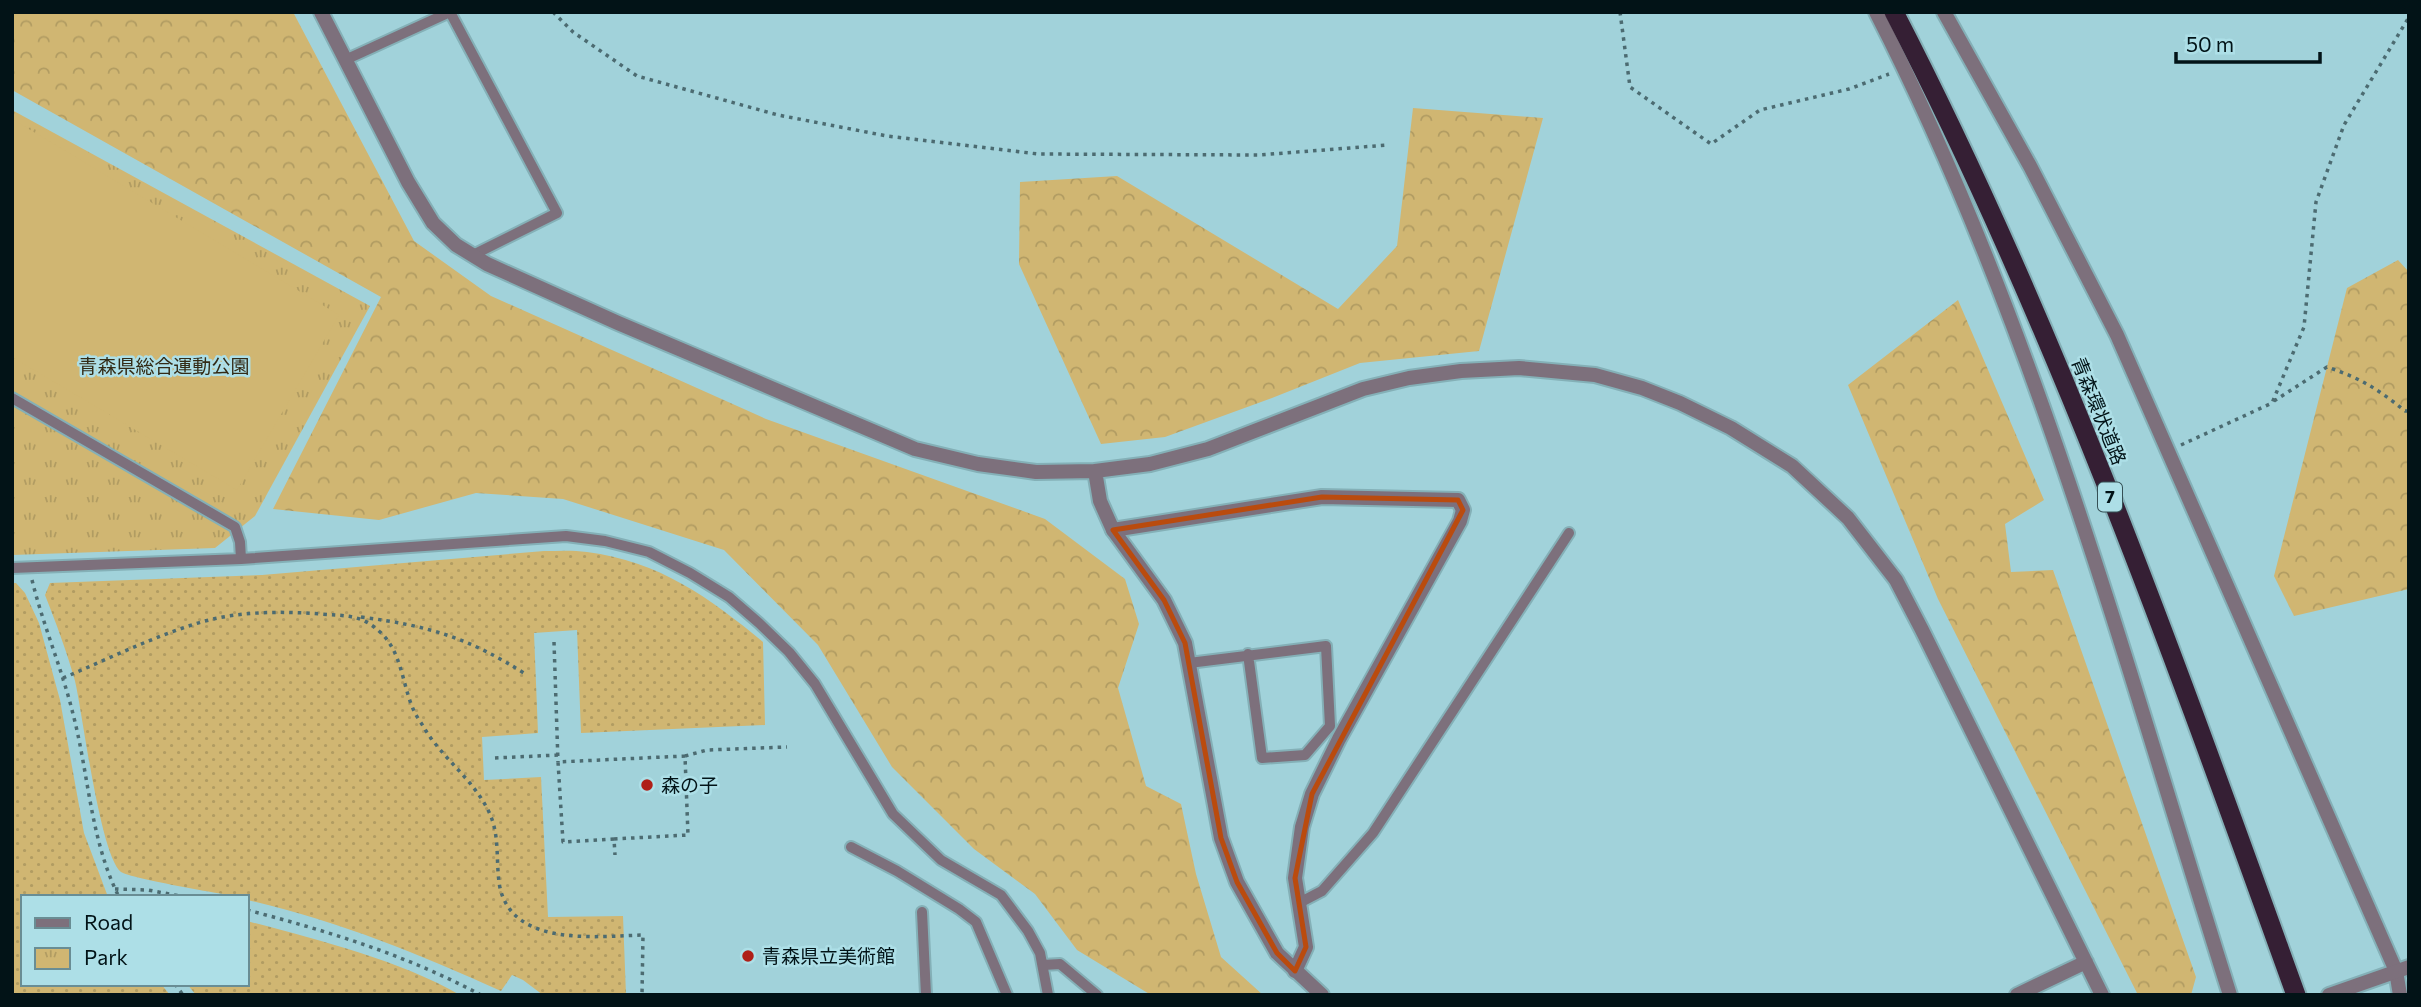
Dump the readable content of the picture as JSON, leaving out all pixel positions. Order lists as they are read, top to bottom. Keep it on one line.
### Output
{"streets":{"highway":["青森環状道路","7"]},"parks":["青森県総合運動公園"],"places":["森の子","青森県立美術館"],"legend":["Road","Park"],"scale_bar":"50 m"}
